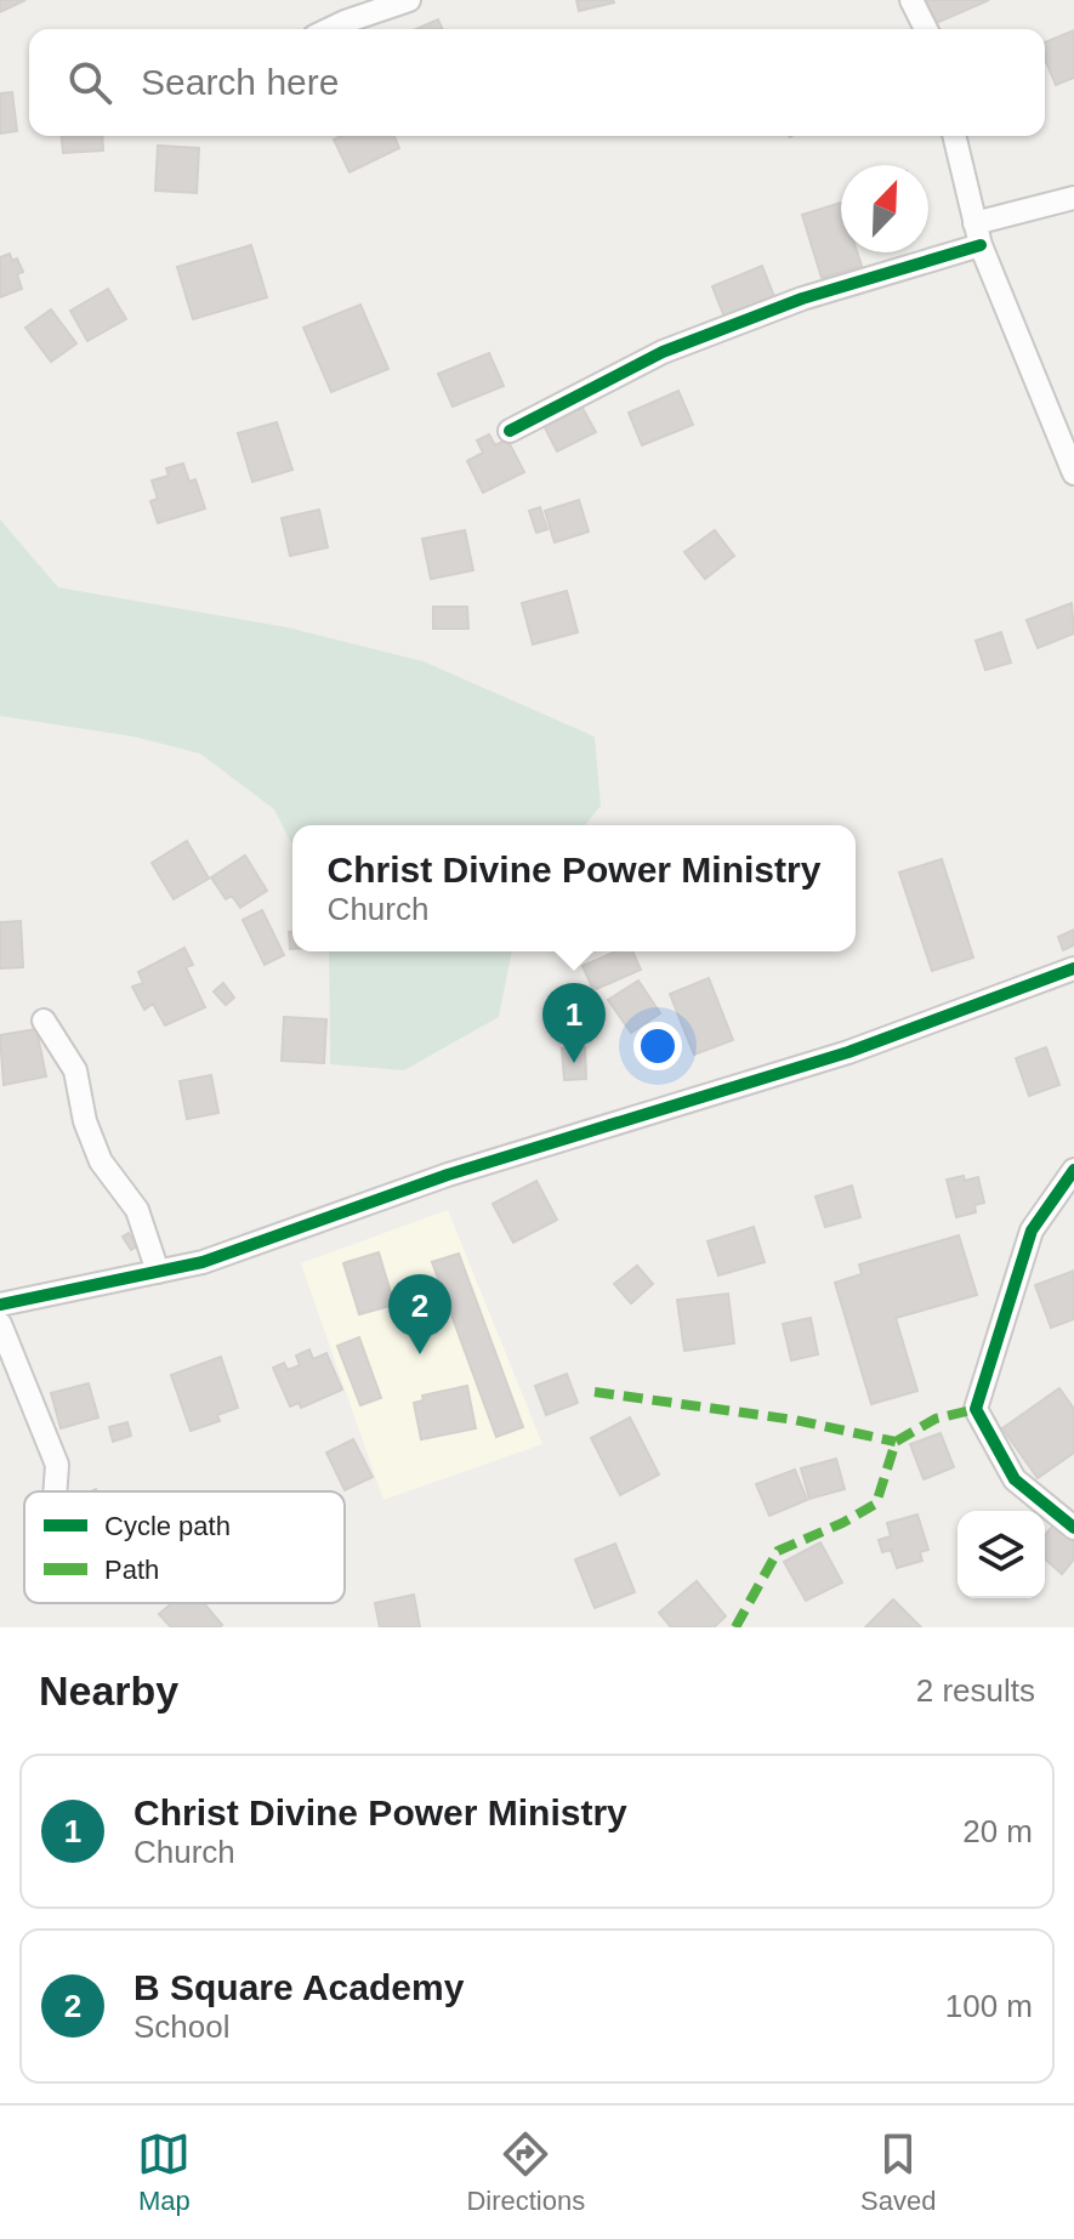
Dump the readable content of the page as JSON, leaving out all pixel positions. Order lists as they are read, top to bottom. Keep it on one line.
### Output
{"legend":["Cycle path","Path"],"north":"top right","page":{"search":"Search here","popup":["Christ Divine Power Ministry","Church"],"pins":["1","2"],"heading":["Nearby","2 results"],"list":[{"mark":"1","name":"Christ Divine Power Ministry","note":"Church","value":"20 m"},{"mark":"2","name":"B Square Academy","note":"School","value":"100 m"}],"nav":["Map","Directions","Saved"]}}
